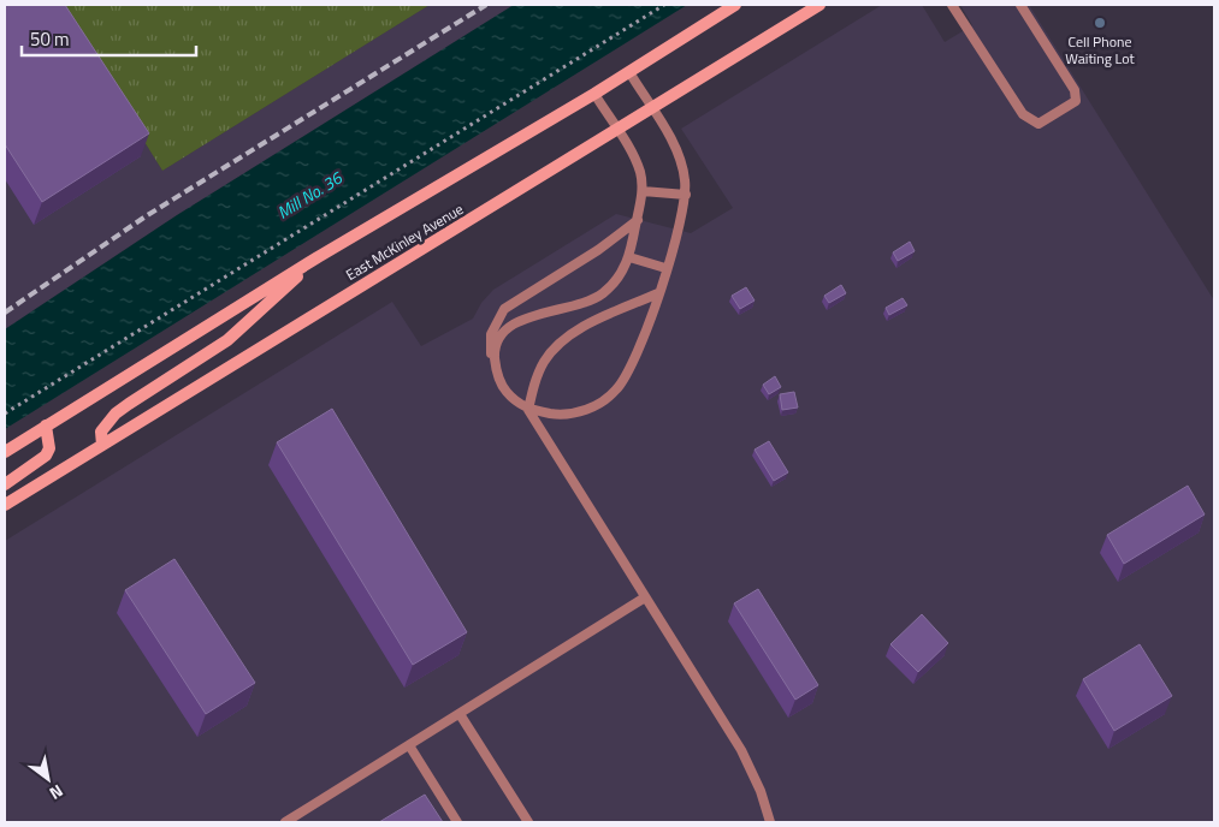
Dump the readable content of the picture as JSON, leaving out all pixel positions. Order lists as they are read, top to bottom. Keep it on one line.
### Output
{"streets":{"main road":["East McKinley Avenue"]},"water":["Mill No. 36"],"places":["Cell Phone Waiting Lot"],"scale_bar":"50 m","north":"bottom right"}
